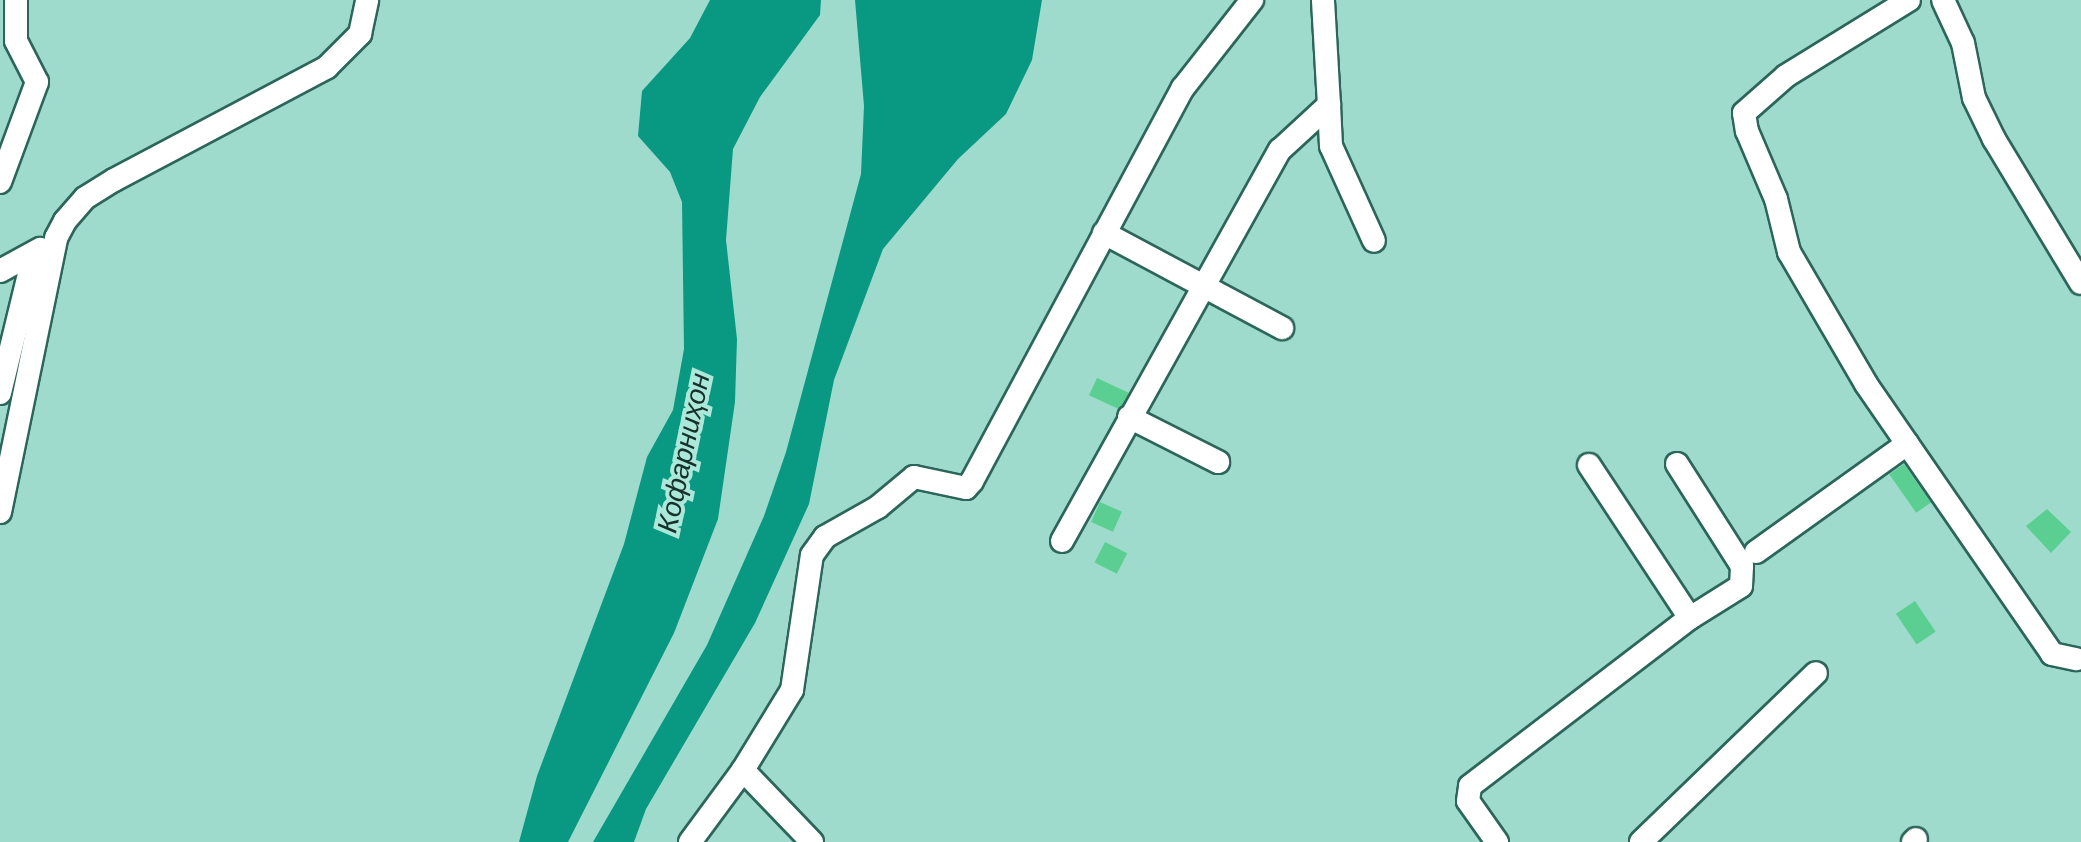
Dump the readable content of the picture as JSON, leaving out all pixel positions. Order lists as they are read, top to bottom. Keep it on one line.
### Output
{"water":["Кофарниҳон"]}
